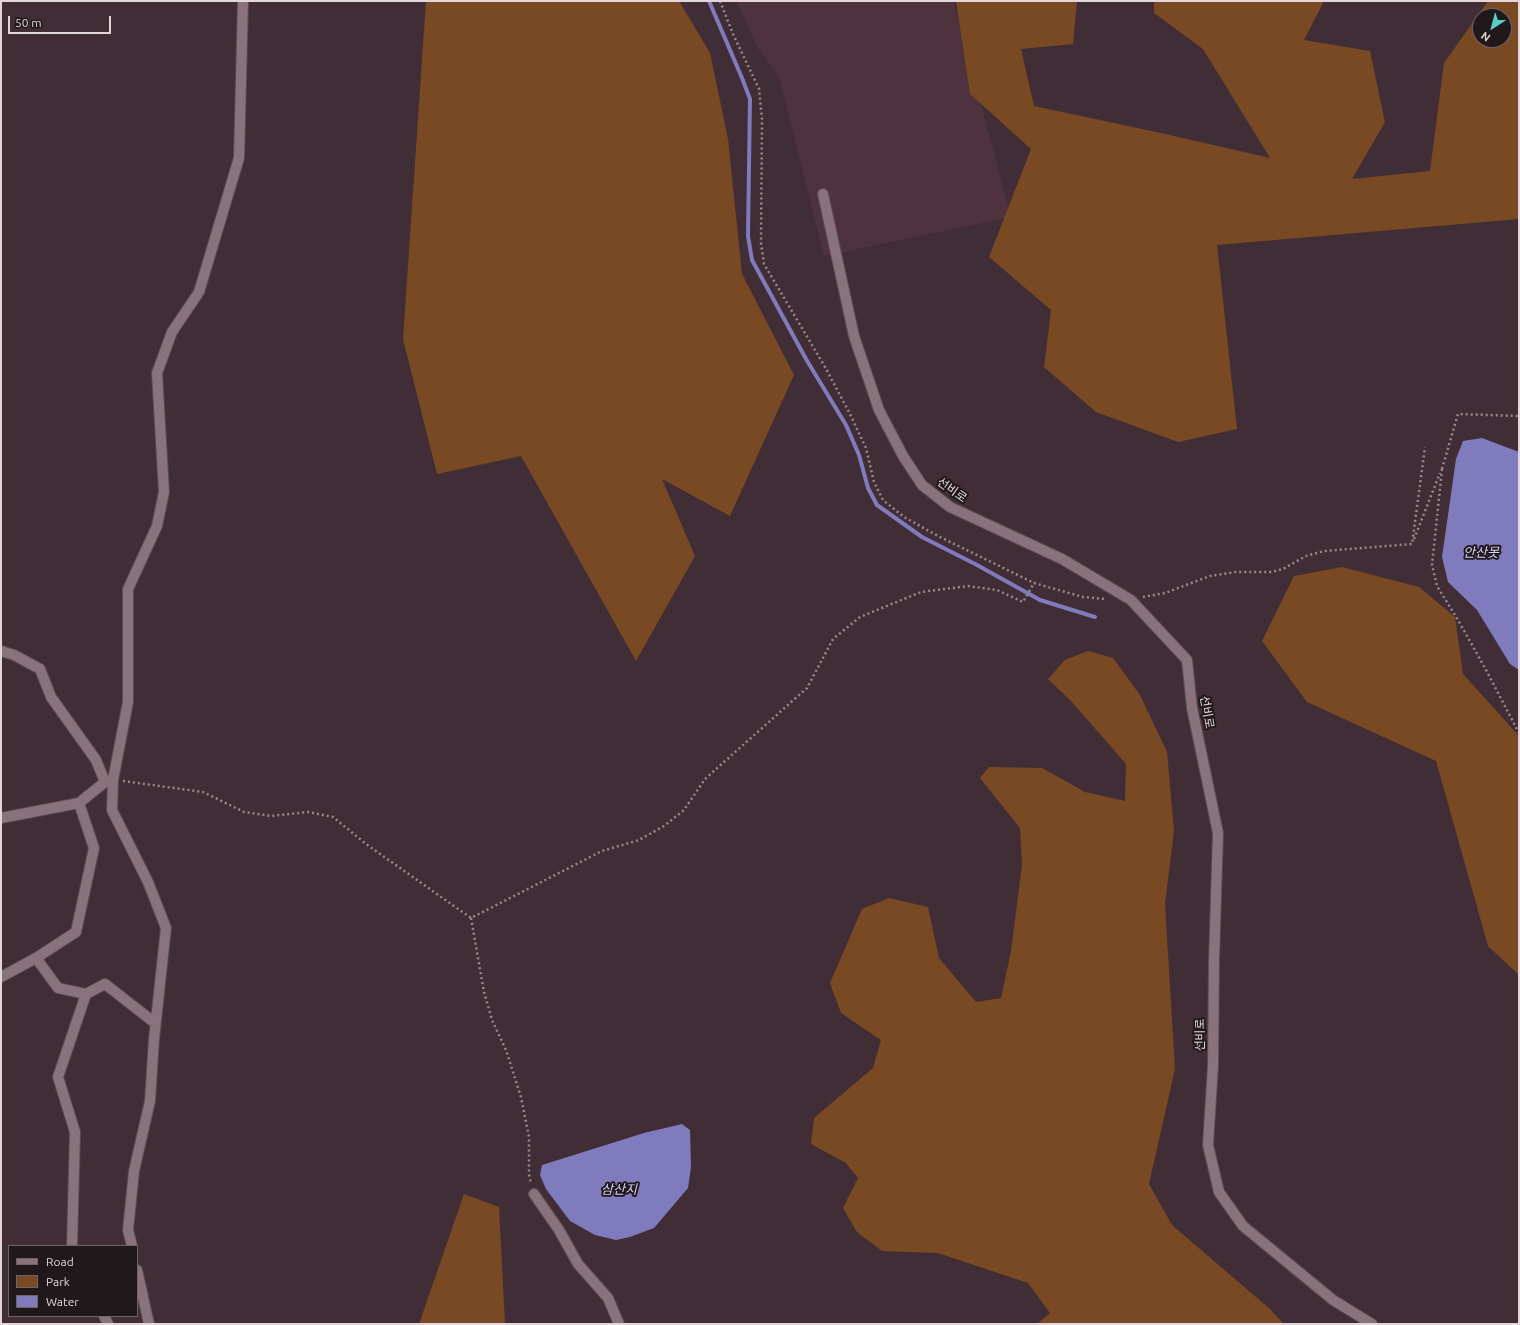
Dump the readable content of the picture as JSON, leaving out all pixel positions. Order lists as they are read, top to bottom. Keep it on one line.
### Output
{"streets":{"street":["선비로"]},"water":["안산못","삼산지"],"legend":["Road","Park","Water"],"scale_bar":"50 m","north":"bottom left"}
